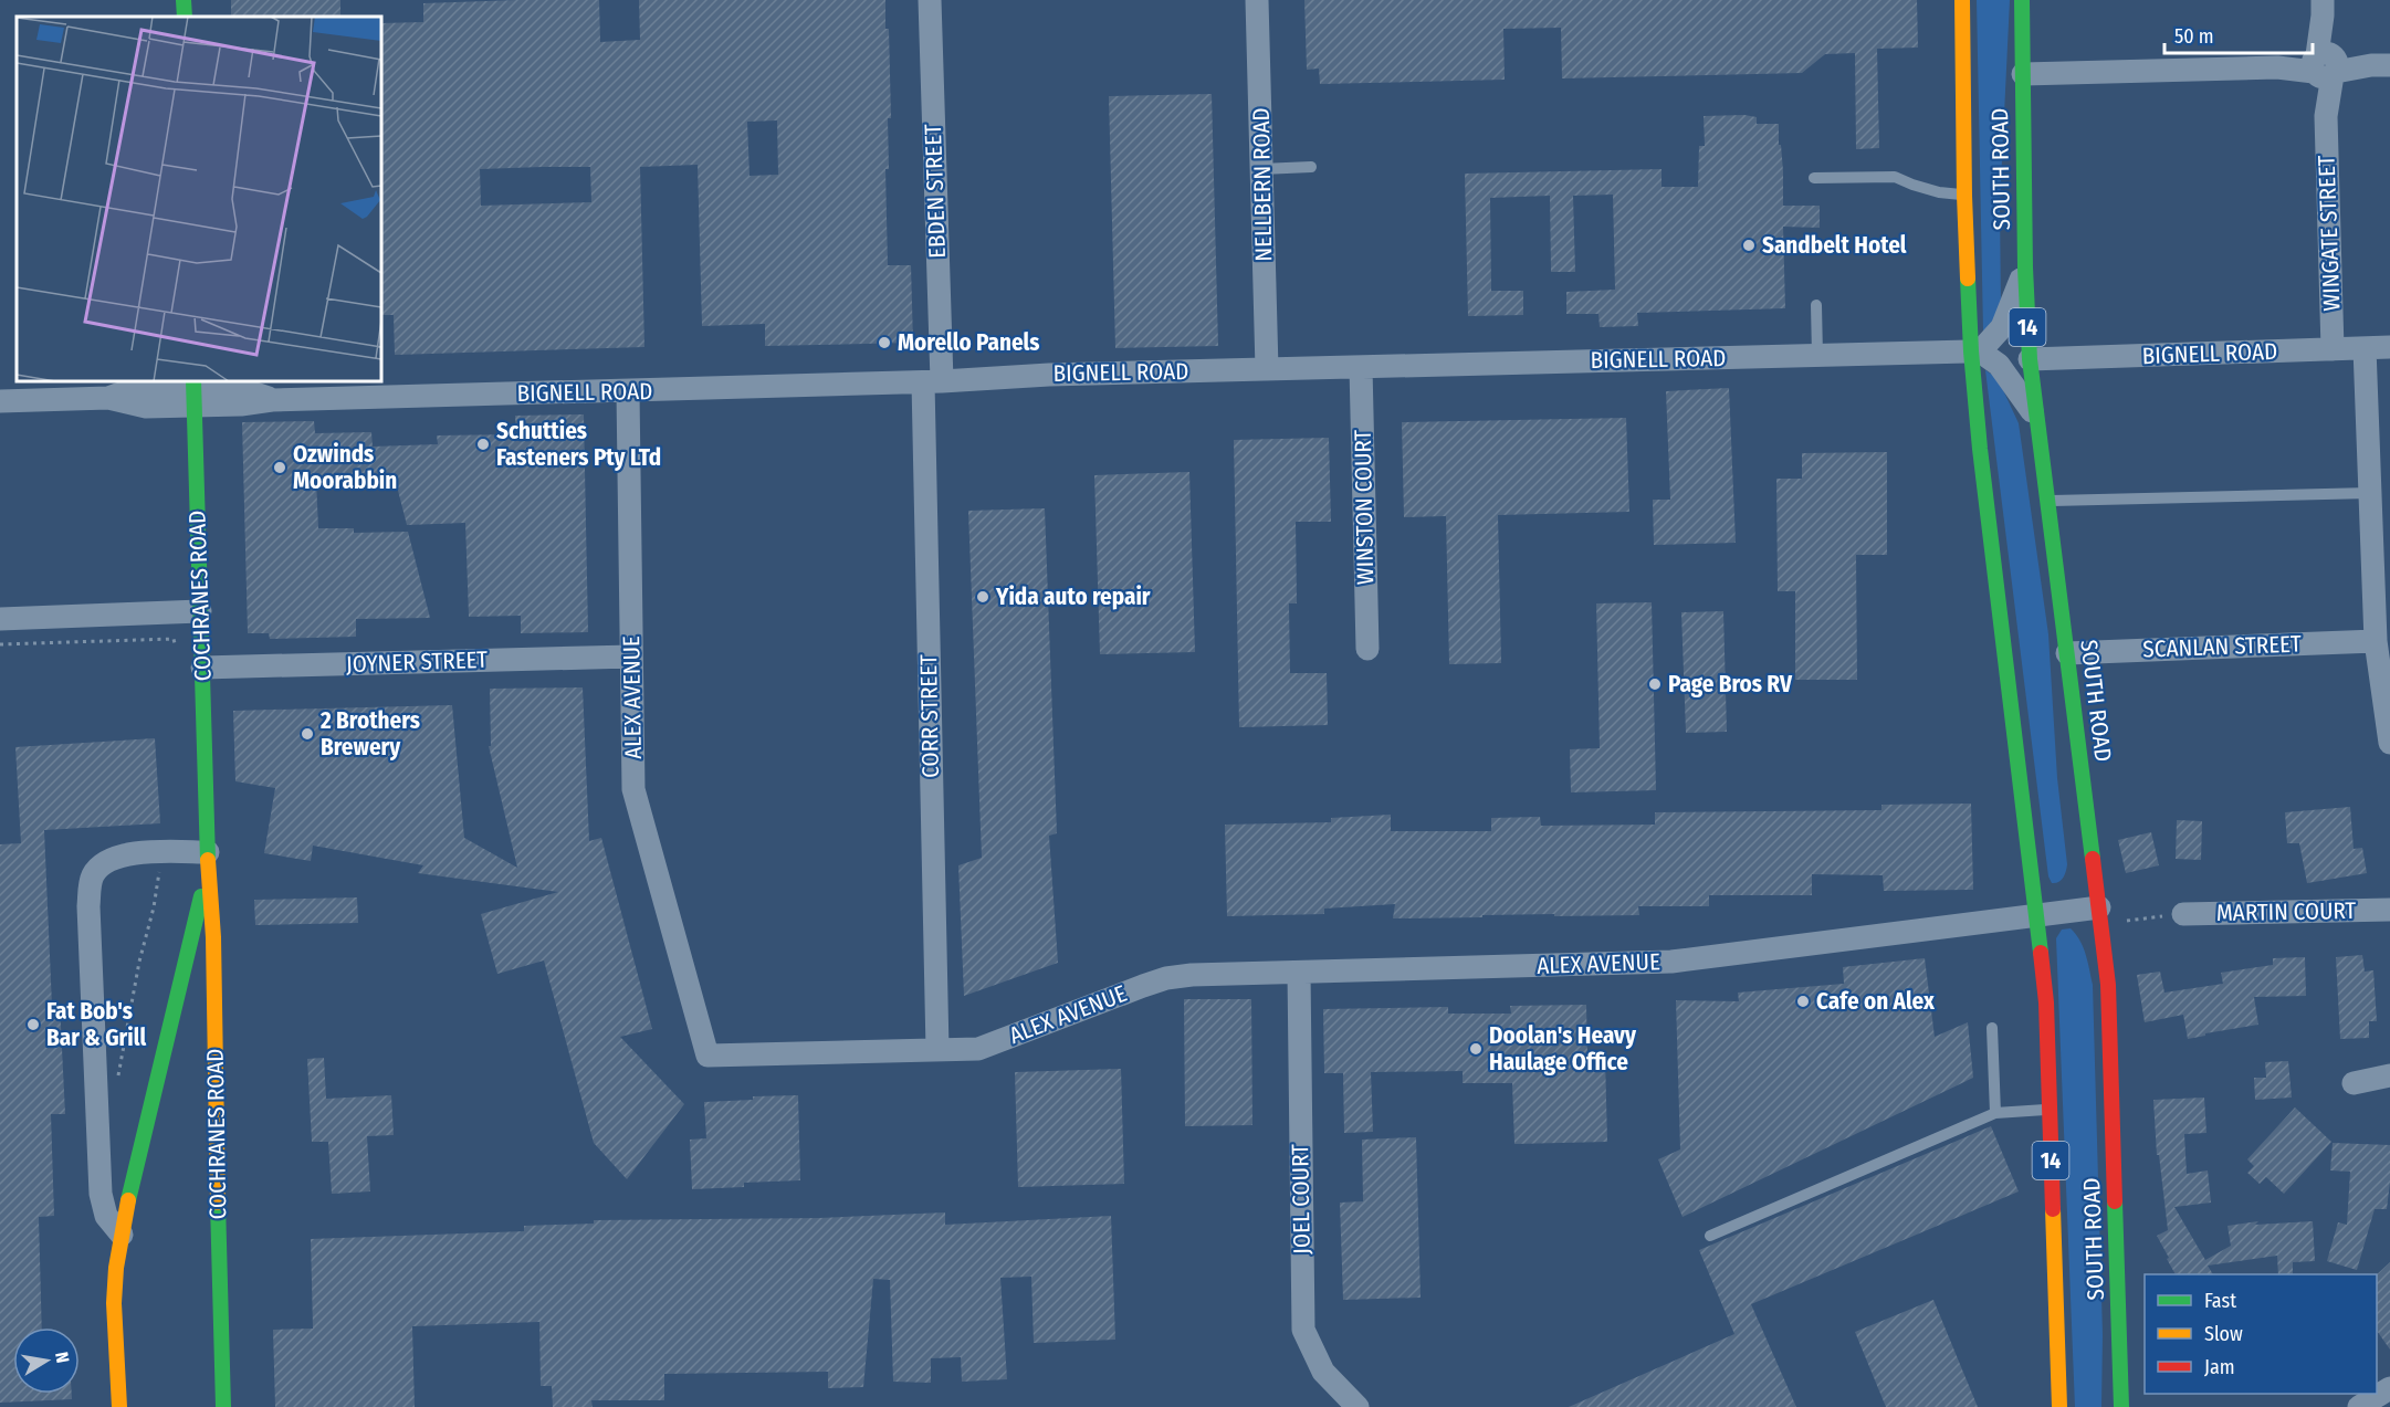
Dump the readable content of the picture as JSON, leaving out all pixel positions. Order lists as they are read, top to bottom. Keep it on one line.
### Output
{"streets":{"main road":["SOUTH ROAD","14","COCHRANES ROAD"],"street":["NELLBERN ROAD","EBDEN STREET","WINGATE STREET","BIGNELL ROAD","WINSTON COURT","SCANLAN STREET","JOYNER STREET","ALEX AVENUE","CORR STREET","MARTIN COURT","JOEL COURT"]},"crossings":[["SOUTH ROAD","BIGNELL ROAD"],["SOUTH ROAD","SCANLAN STREET"],["SOUTH ROAD","ALEX AVENUE"],["NELLBERN ROAD","BIGNELL ROAD"],["EBDEN STREET","BIGNELL ROAD"],["EBDEN STREET","CORR STREET"],["WINGATE STREET","BIGNELL ROAD"],["BIGNELL ROAD","WINSTON COURT"],["BIGNELL ROAD","COCHRANES ROAD"],["BIGNELL ROAD","ALEX AVENUE"],["BIGNELL ROAD","CORR STREET"],["COCHRANES ROAD","JOYNER STREET"],["JOYNER STREET","ALEX AVENUE"],["ALEX AVENUE","CORR STREET"],["ALEX AVENUE","JOEL COURT"]],"places":["Sandbelt Hotel","Morello Panels","Schutties Fasteners Pty LTd","Ozwinds Moorabbin","Yida auto repair","Page Bros RV","2 Brothers Brewery","Cafe on Alex","Fat Bob's Bar & Grill","Doolan's Heavy Haulage Office"],"legend":["Fast","Slow","Jam"],"scale_bar":"50 m","north":"right"}
